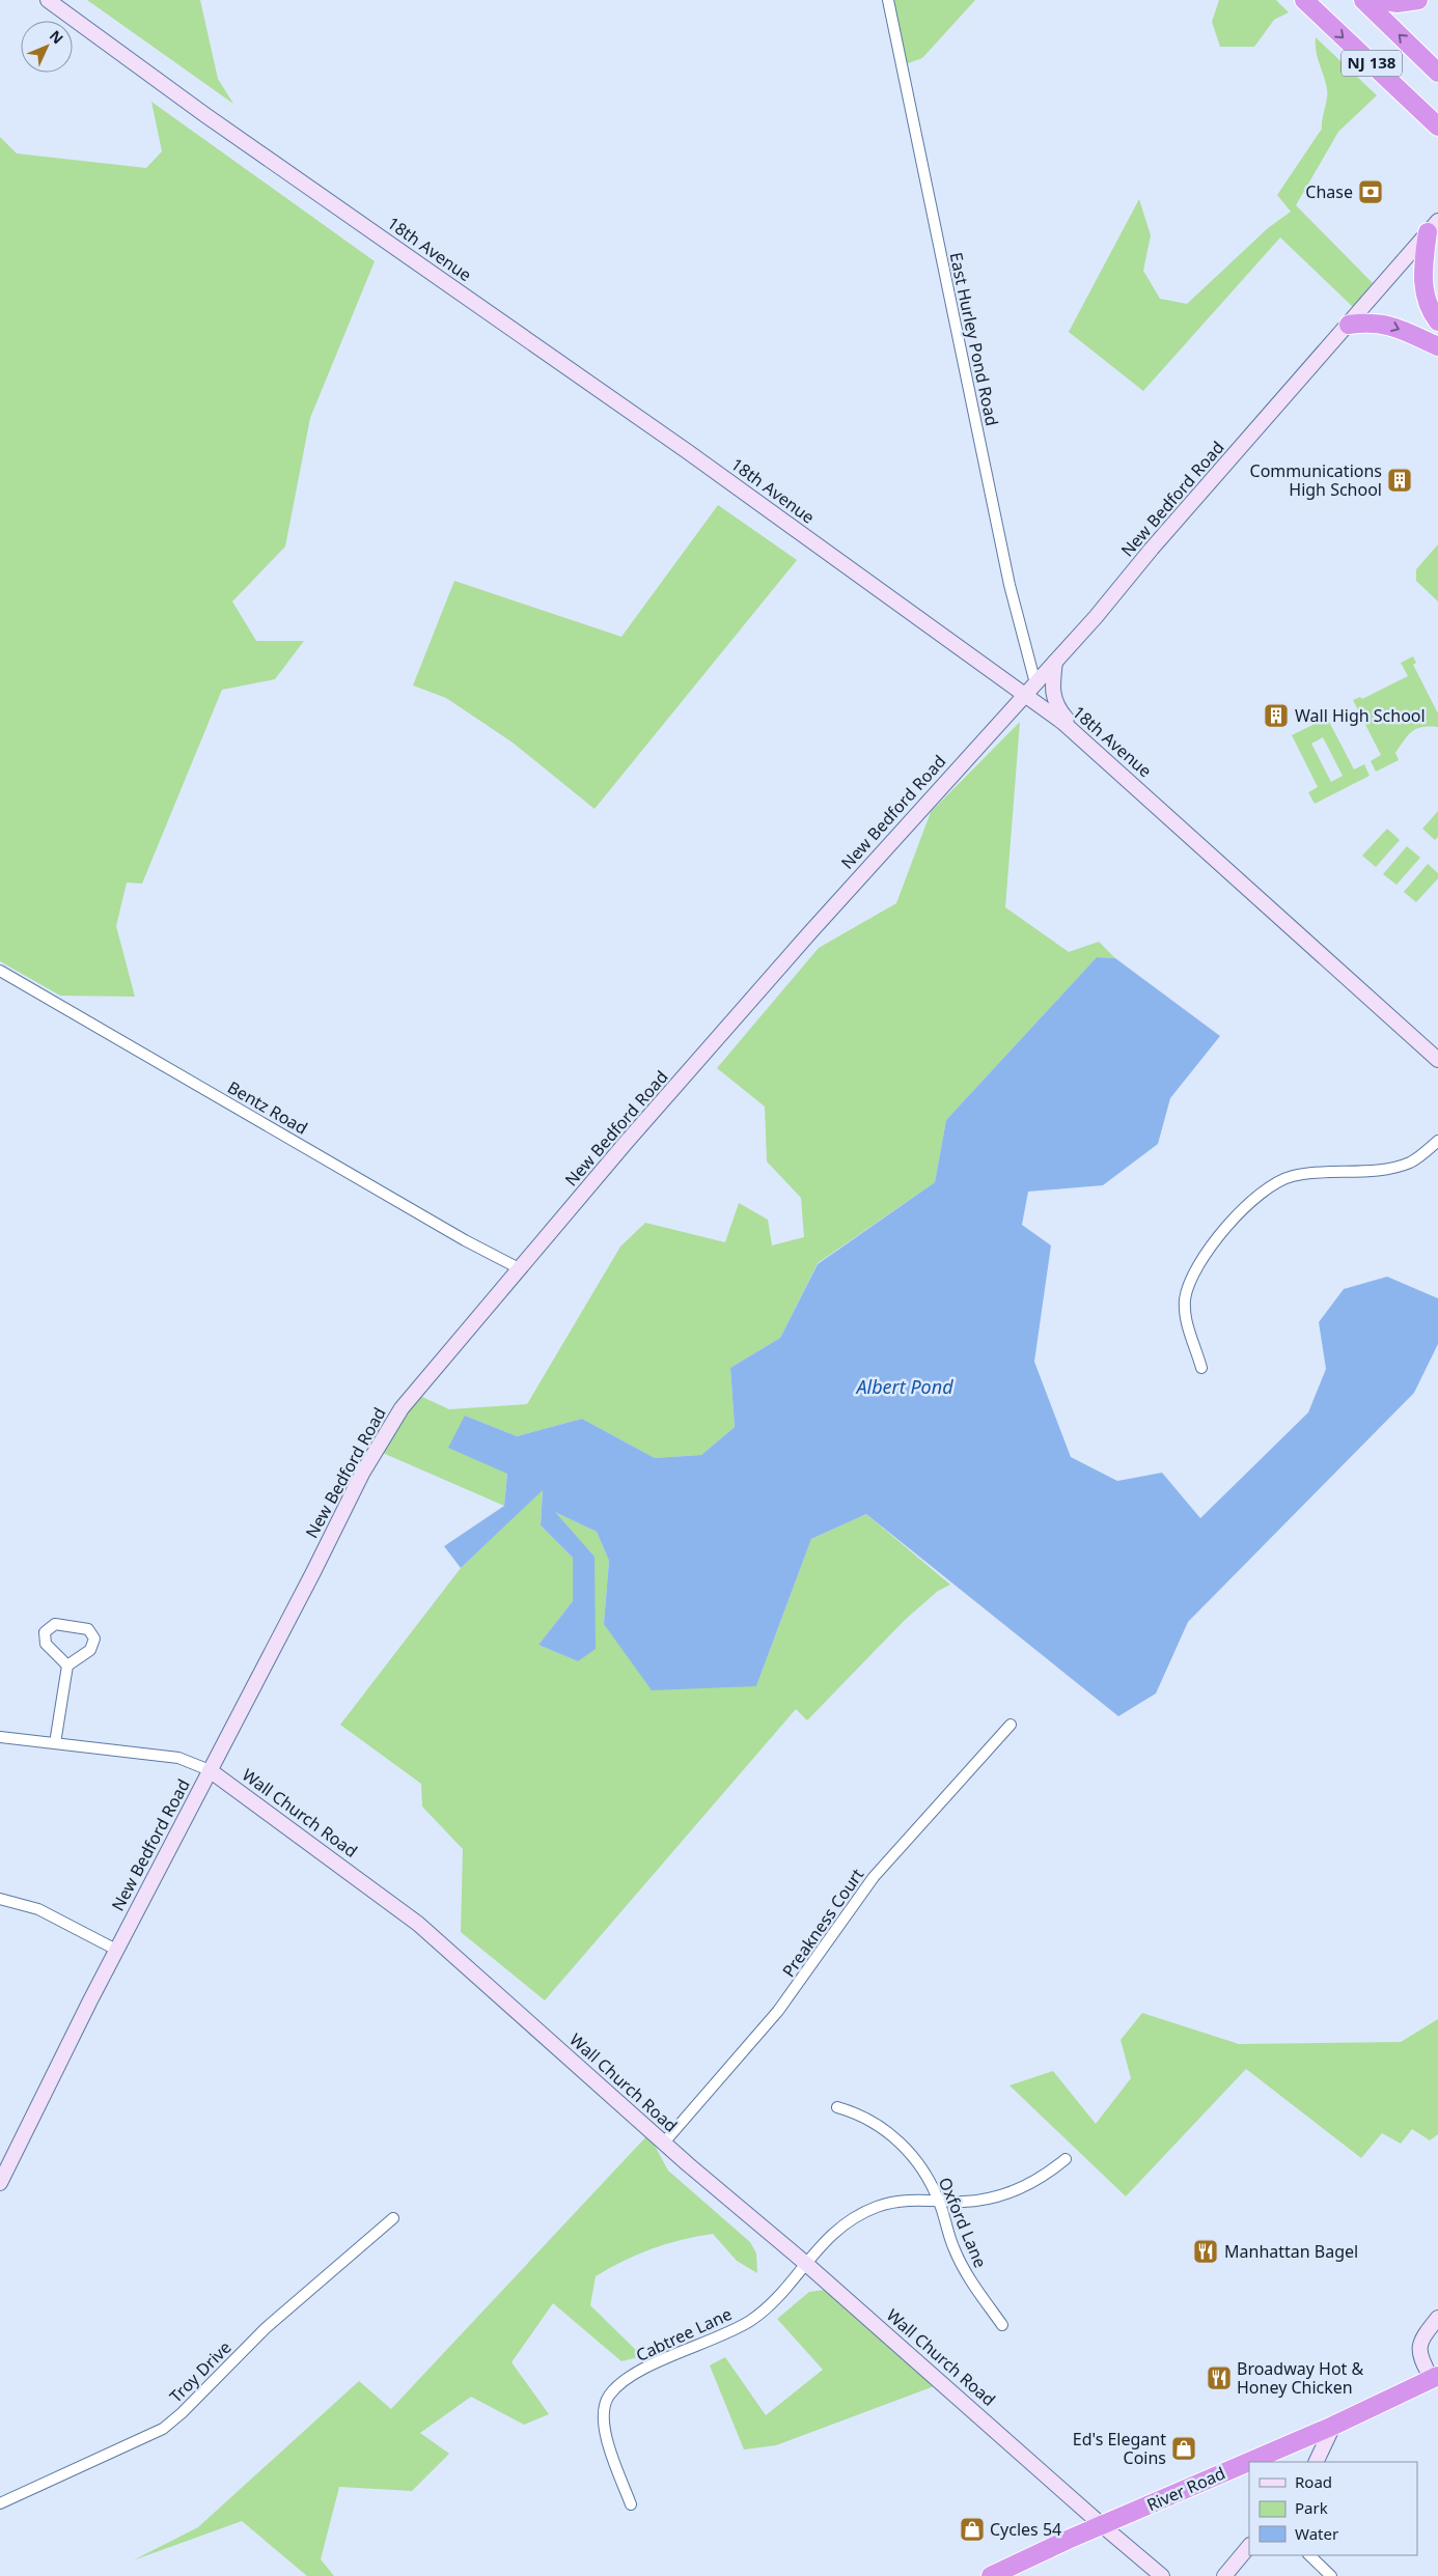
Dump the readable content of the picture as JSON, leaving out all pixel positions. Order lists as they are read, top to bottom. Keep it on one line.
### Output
{"streets":{"highway":["NJ 138","River Road"],"street":["18th Avenue","East Hurley Pond Road","New Bedford Road","Bentz Road","Wall Church Road","Preakness Court","Oxford Lane","Cabtree Lane","Troy Drive"]},"crossings":[["18th Avenue","New Bedford Road"],["East Hurley Pond Road","New Bedford Road"],["New Bedford Road","Bentz Road"],["New Bedford Road","Wall Church Road"],["Wall Church Road","Preakness Court"],["Wall Church Road","Cabtree Lane"],["Wall Church Road","River Road"],["Oxford Lane","Cabtree Lane"]],"water":["Albert Pond"],"places":{"bank":["Chase"],"building":["Communications High School","Wall High School"],"restaurant":["Manhattan Bagel","Broadway Hot & Honey Chicken"],"shop":["Ed's Elegant Coins","Cycles 54"]},"legend":["Road","Park","Water"],"north":"top right"}
